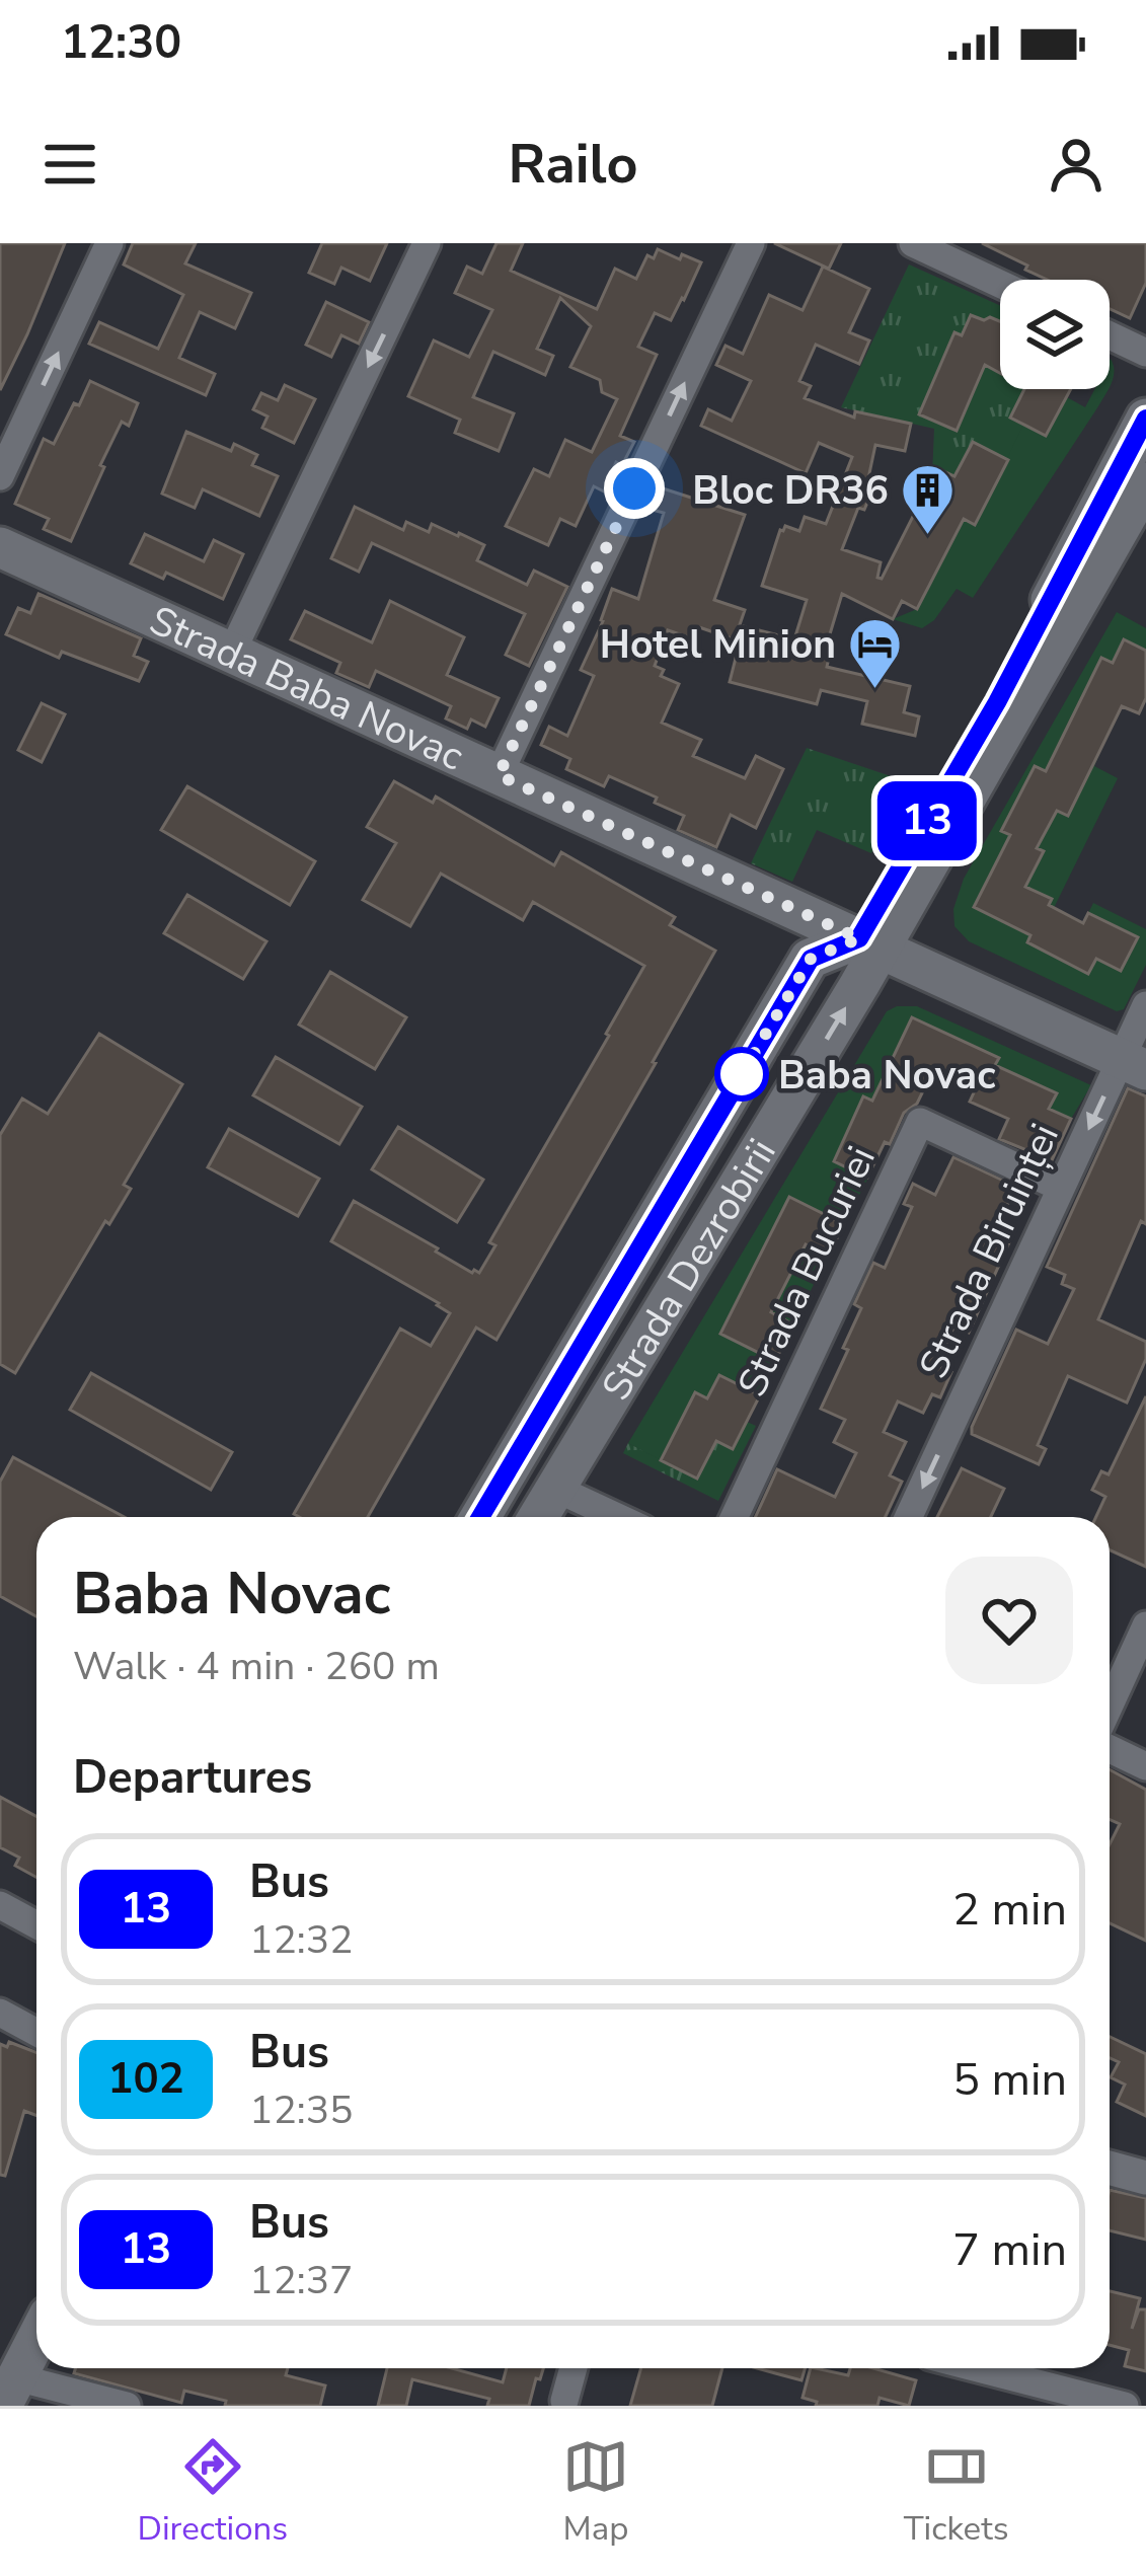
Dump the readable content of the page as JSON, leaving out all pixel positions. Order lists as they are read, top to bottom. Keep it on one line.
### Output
{"streets":{"main road":["Strada Baba Novac","Strada Dezrobirii"],"street":["Strada Biruinței","Strada Bucuriei"]},"crossings":[["Strada Baba Novac","Strada Biruinței"],["Strada Baba Novac","Strada Dezrobirii"],["Strada Biruinței","Strada Bucuriei"]],"one_way":["Strada Biruinței"],"places":{"building":["Bloc DR36"],"hotel":["Hotel Minion"],"other":["Baba Novac"]},"lines":["bus line 13"],"page":{"status":"12:30","header":"Railo","on_map":"13","heading":[["Baba Novac","Walk · 4 min · 260 m"],"Departures"],"list":[{"mark":"13","name":"Bus","note":"12:32","value":"2 min"},{"mark":"102","name":"Bus","note":"12:35","value":"5 min"},{"mark":"13","name":"Bus","note":"12:37","value":"7 min"}],"tabs":["Directions","Map","Tickets"]}}
